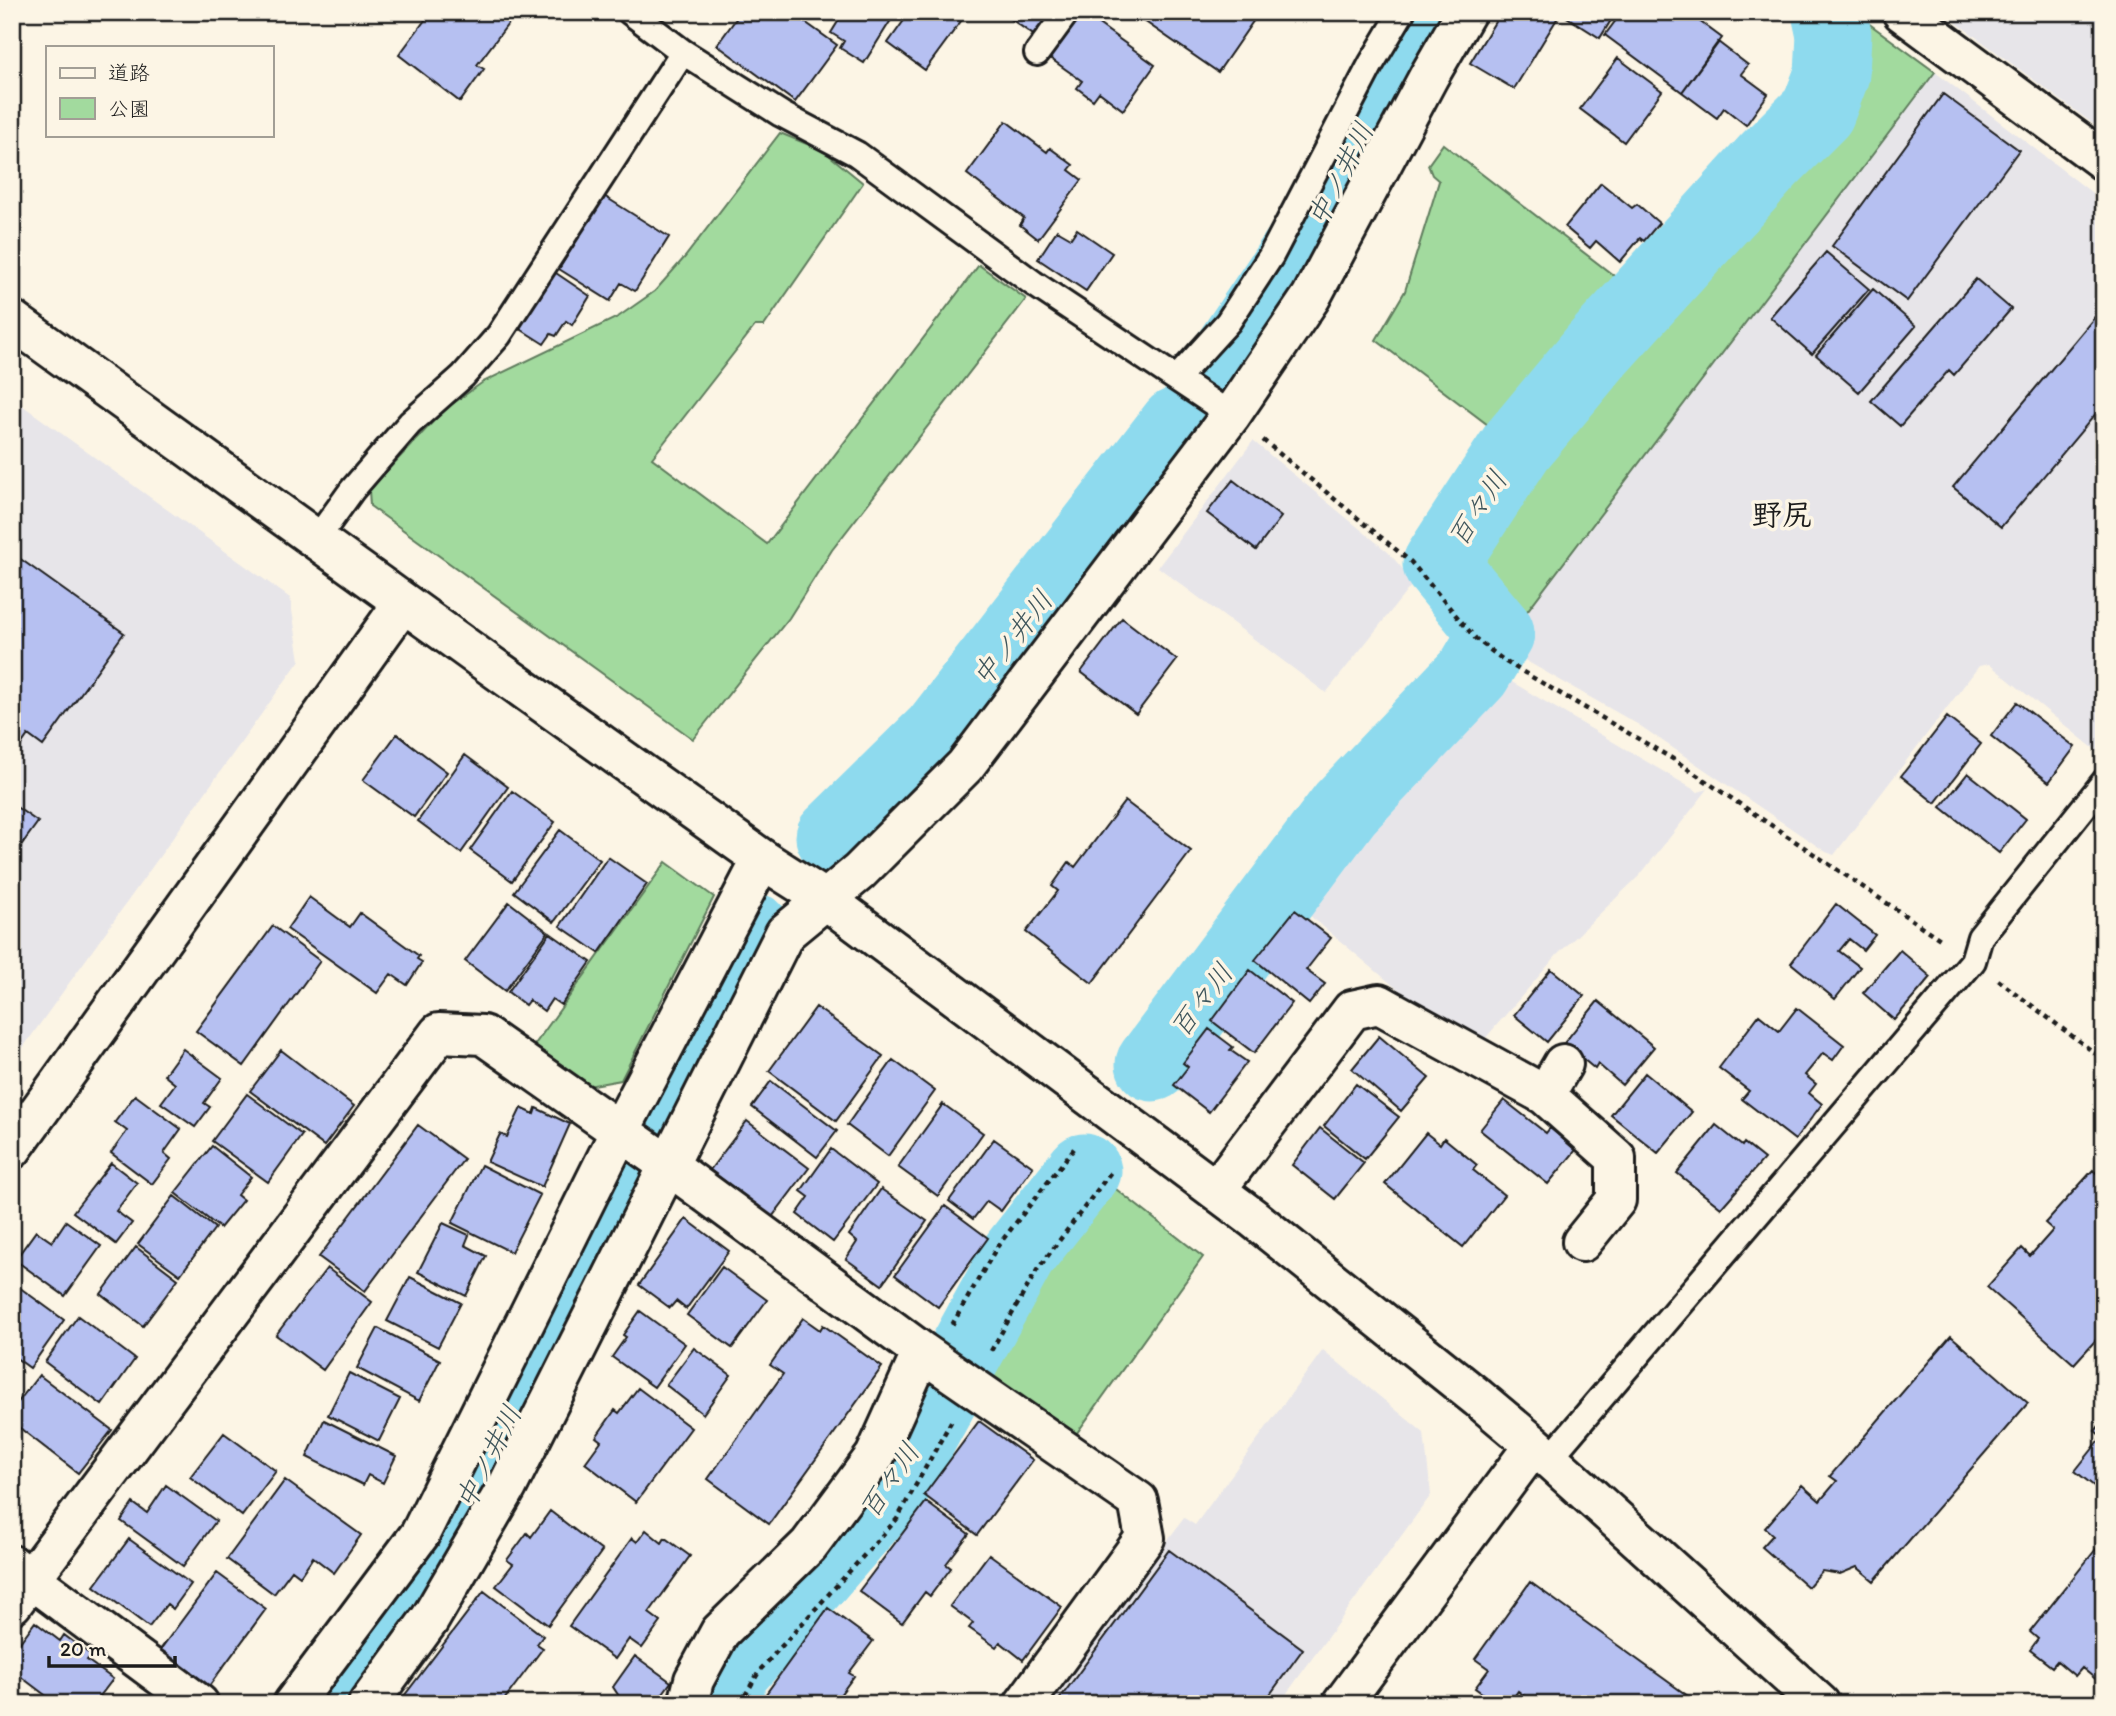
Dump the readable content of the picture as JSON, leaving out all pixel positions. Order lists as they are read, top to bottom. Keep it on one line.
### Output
{"districts":["野尻"],"water":["中ノ井川","百々川"],"legend":["道路","公園"],"scale_bar":"20 m"}
